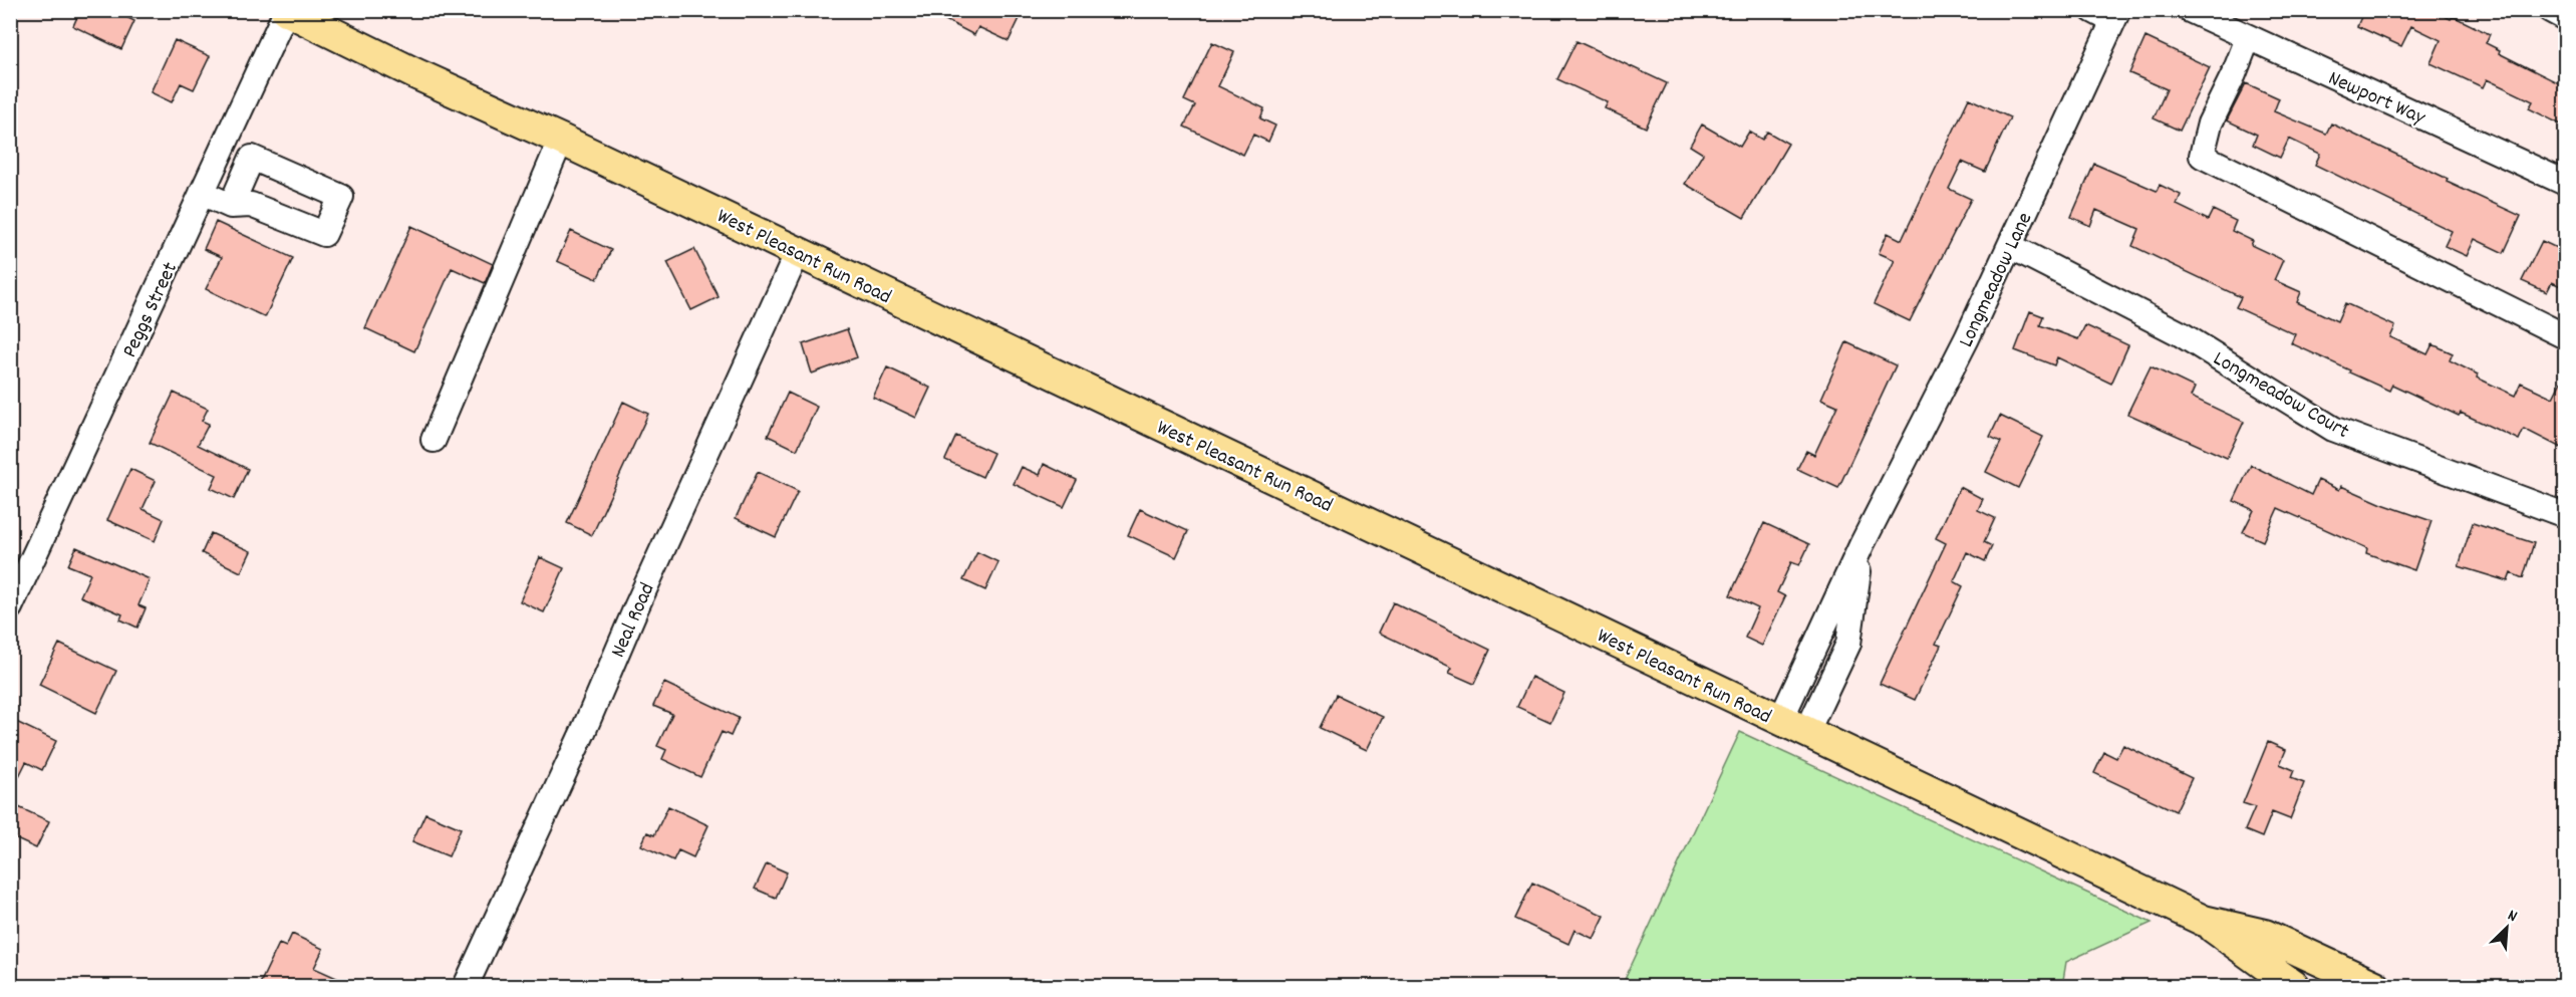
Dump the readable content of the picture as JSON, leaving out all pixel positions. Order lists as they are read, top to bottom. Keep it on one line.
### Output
{"streets":{"main road":["West Pleasant Run Road"],"street":["Newport Way","Longmeadow Lane","Peggs Street","Longmeadow Court","Neal Road"]},"crossings":[["West Pleasant Run Road","Longmeadow Lane"],["West Pleasant Run Road","Peggs Street"],["West Pleasant Run Road","Neal Road"],["Longmeadow Lane","Longmeadow Court"]],"north":"top right"}
